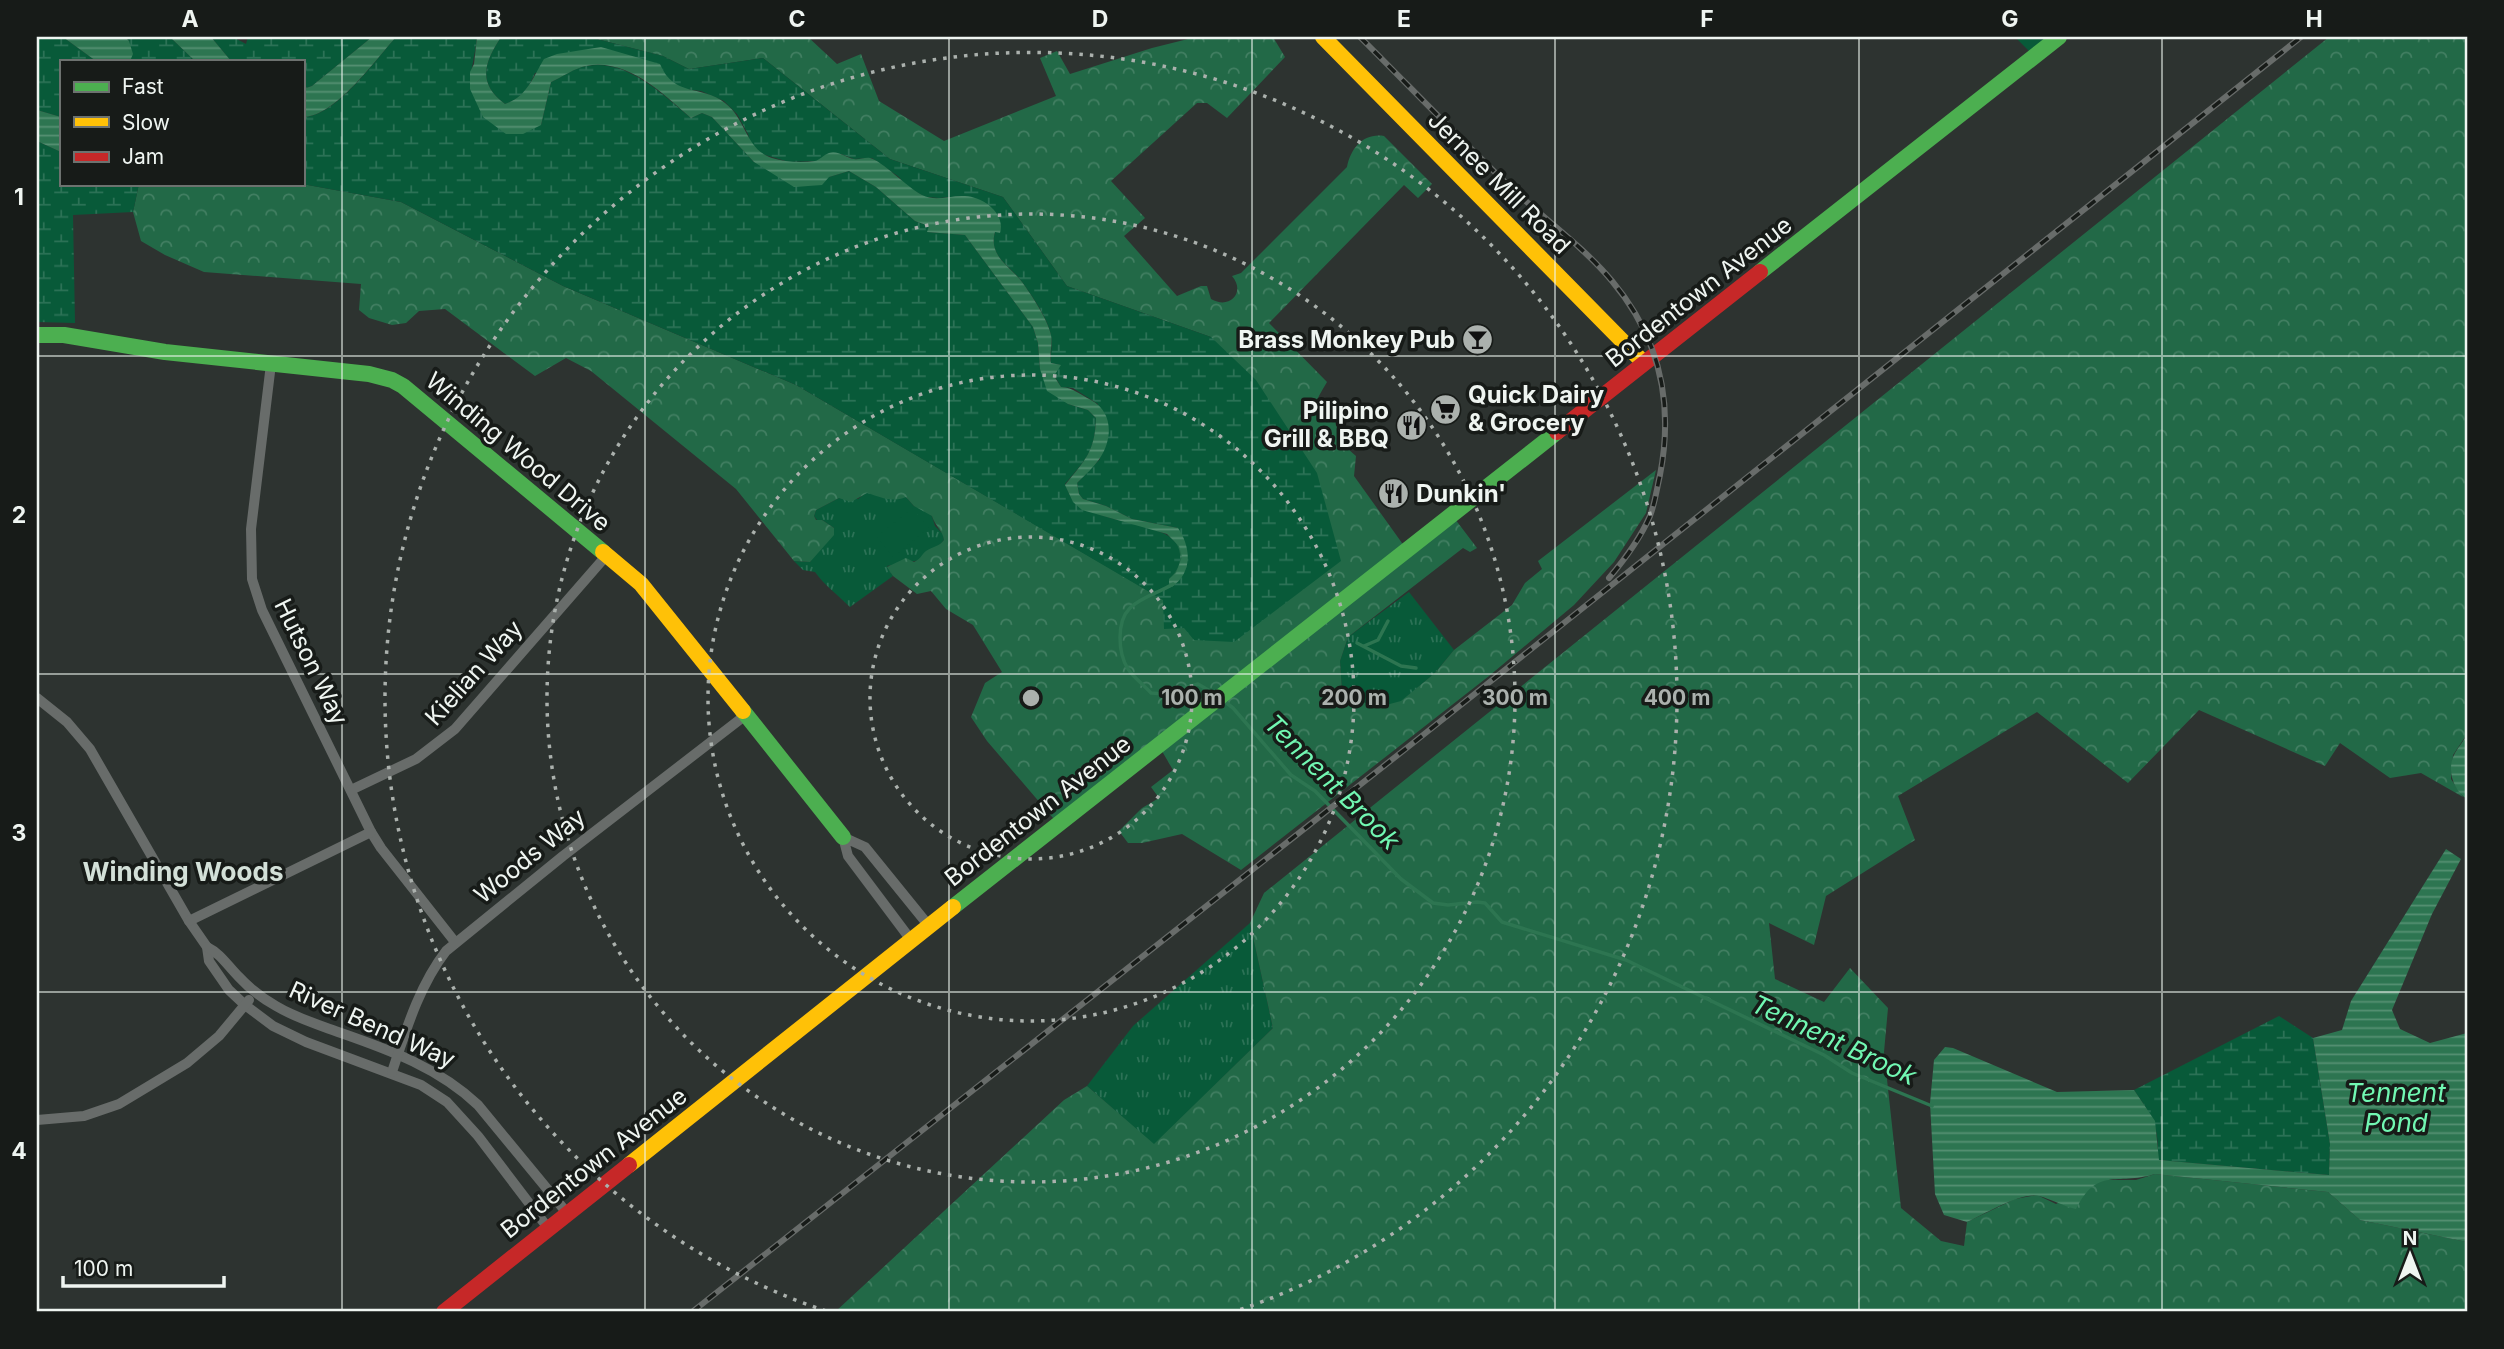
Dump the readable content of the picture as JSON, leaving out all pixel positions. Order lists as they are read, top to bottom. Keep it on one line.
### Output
{"streets":{"main road":["Jernee Mill Road","Bordentown Avenue","Winding Wood Drive"],"street":["Hutson Way","Kielian Way","Woods Way","River Bend Way"]},"crossings":[["Jernee Mill Road","Bordentown Avenue"],["Bordentown Avenue","Winding Wood Drive"],["Bordentown Avenue","River Bend Way"],["Winding Wood Drive","Hutson Way"],["Winding Wood Drive","Kielian Way"],["Winding Wood Drive","Woods Way"],["Hutson Way","Kielian Way"],["Hutson Way","Woods Way"],["Woods Way","River Bend Way"]],"districts":["Winding Woods"],"water":["Tennent Brook","Tennent Pond"],"places":{"bar":["Brass Monkey Pub"],"supermarket":["Quick Dairy & Grocery"],"restaurant":["Pilipino Grill & BBQ","Dunkin'"]},"legend":["Fast","Slow","Jam"],"scale_bar":"100 m","north":"top","grid":{"columns":["A","B","C","D","E","F","G","H"],"rows":["1","2","3","4"]},"rings":["100 m","200 m","300 m","400 m"]}
